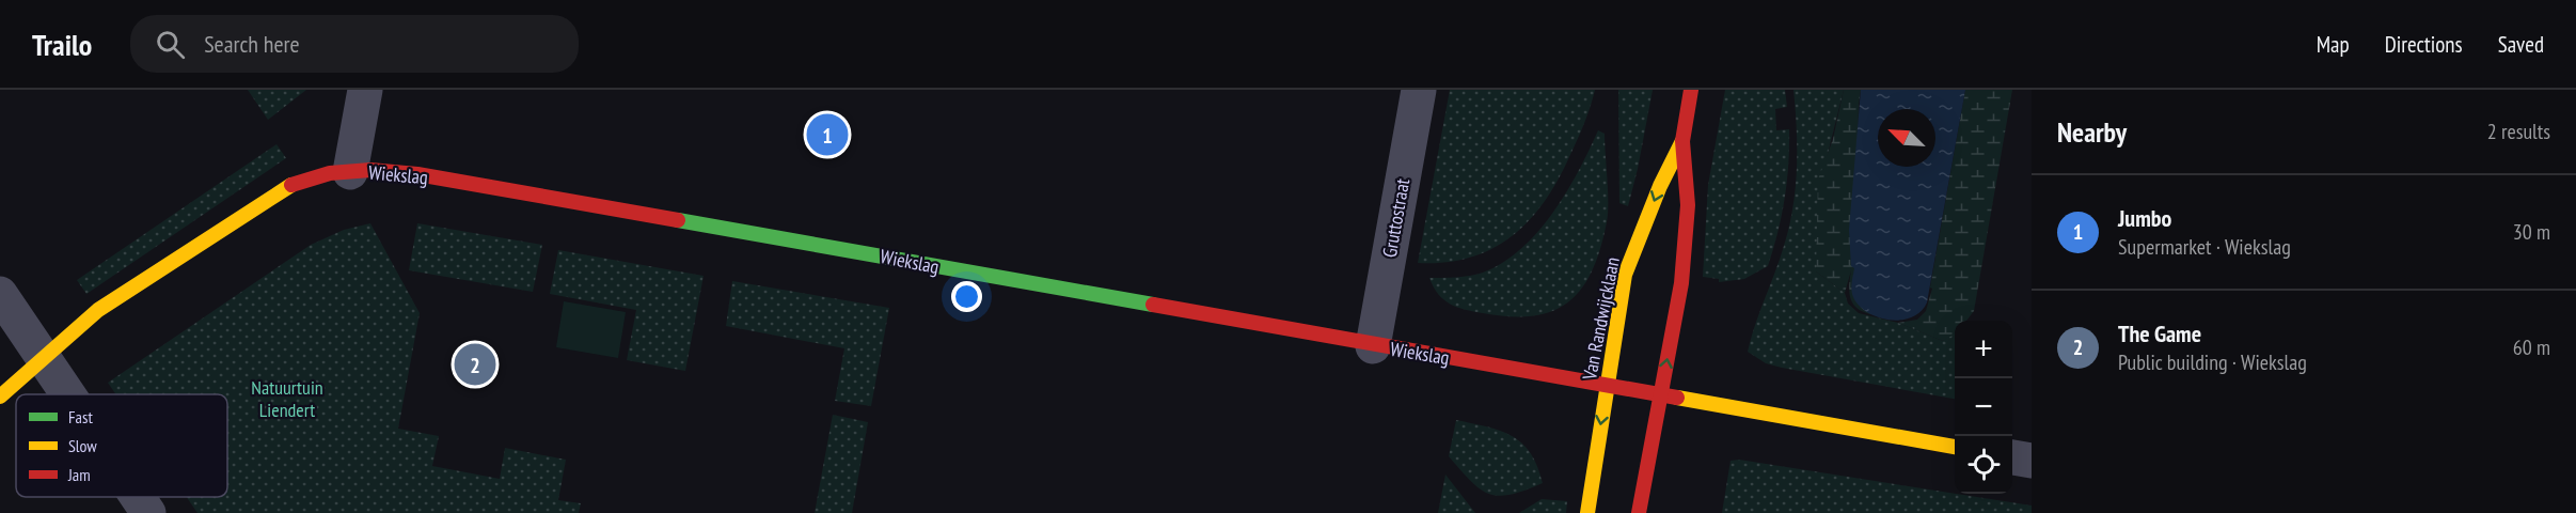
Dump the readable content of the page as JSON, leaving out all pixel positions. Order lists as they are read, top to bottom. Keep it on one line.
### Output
{"streets":{"street":["Wiekslag","Gruttostraat","Van Randwijcklaan"]},"crossings":[["Wiekslag","Gruttostraat"],["Wiekslag","Van Randwijcklaan"]],"parks":["Natuurtuin Liendert"],"legend":["Fast","Slow","Jam"],"north":"top left","page":{"header":"Trailo","search":"Search here","nav":["Map","Directions","Saved"],"heading":["Nearby","2 results"],"pins":["1","2"],"list":[{"mark":"1","name":"Jumbo","note":"Supermarket · Wiekslag","value":"30 m"},{"mark":"2","name":"The Game","note":"Public building · Wiekslag","value":"60 m"}],"map_buttons":["+","−"]}}
